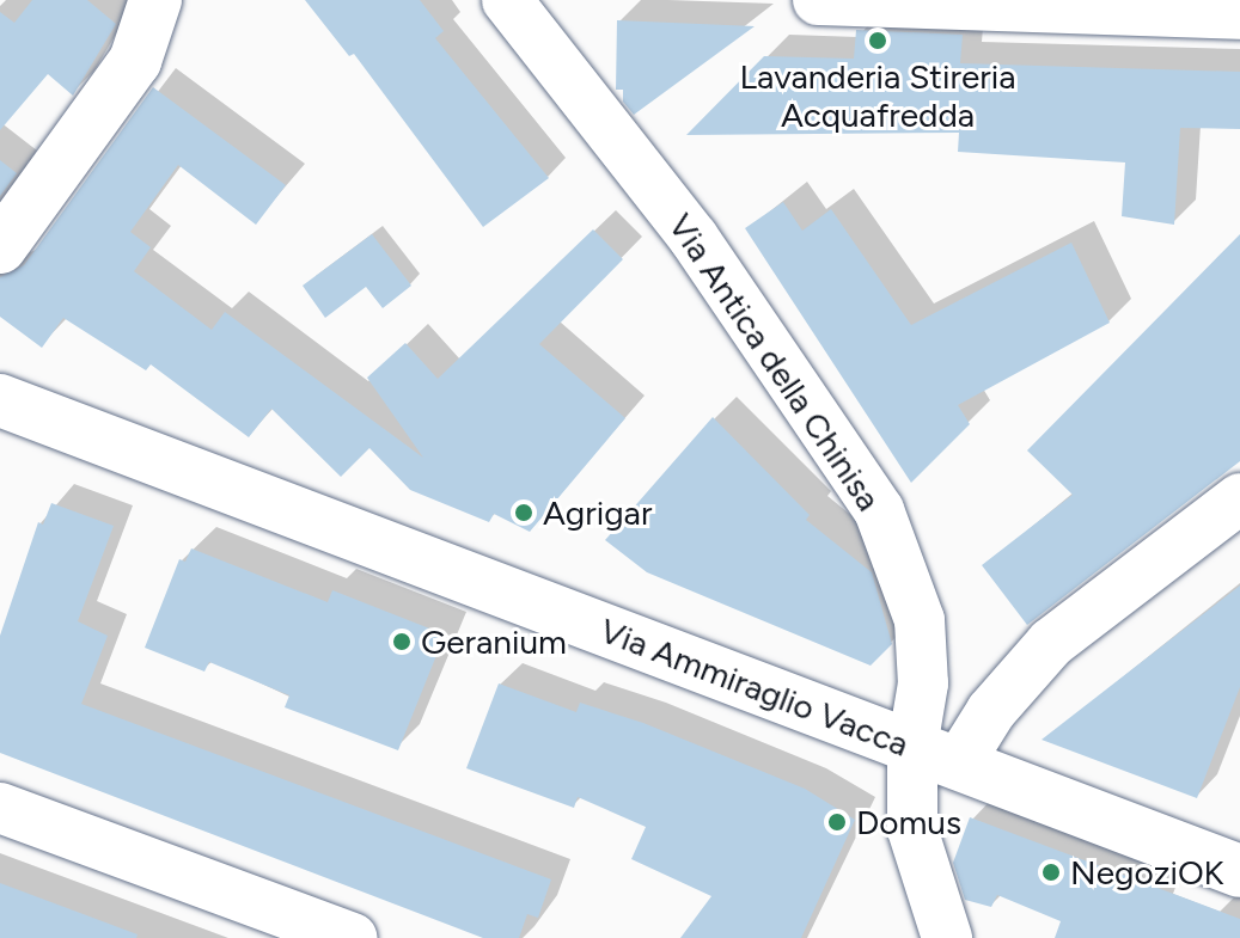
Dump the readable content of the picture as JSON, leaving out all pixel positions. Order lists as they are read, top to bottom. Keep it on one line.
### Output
{"streets":{"street":["Via Antica della Chinisa","Via Ammiraglio Vacca"]},"crossings":[["Via Antica della Chinisa","Via Ammiraglio Vacca"]],"places":["Lavanderia Stireria Acquafredda","Agrigar","Geranium","Domus","NegoziOK"]}
